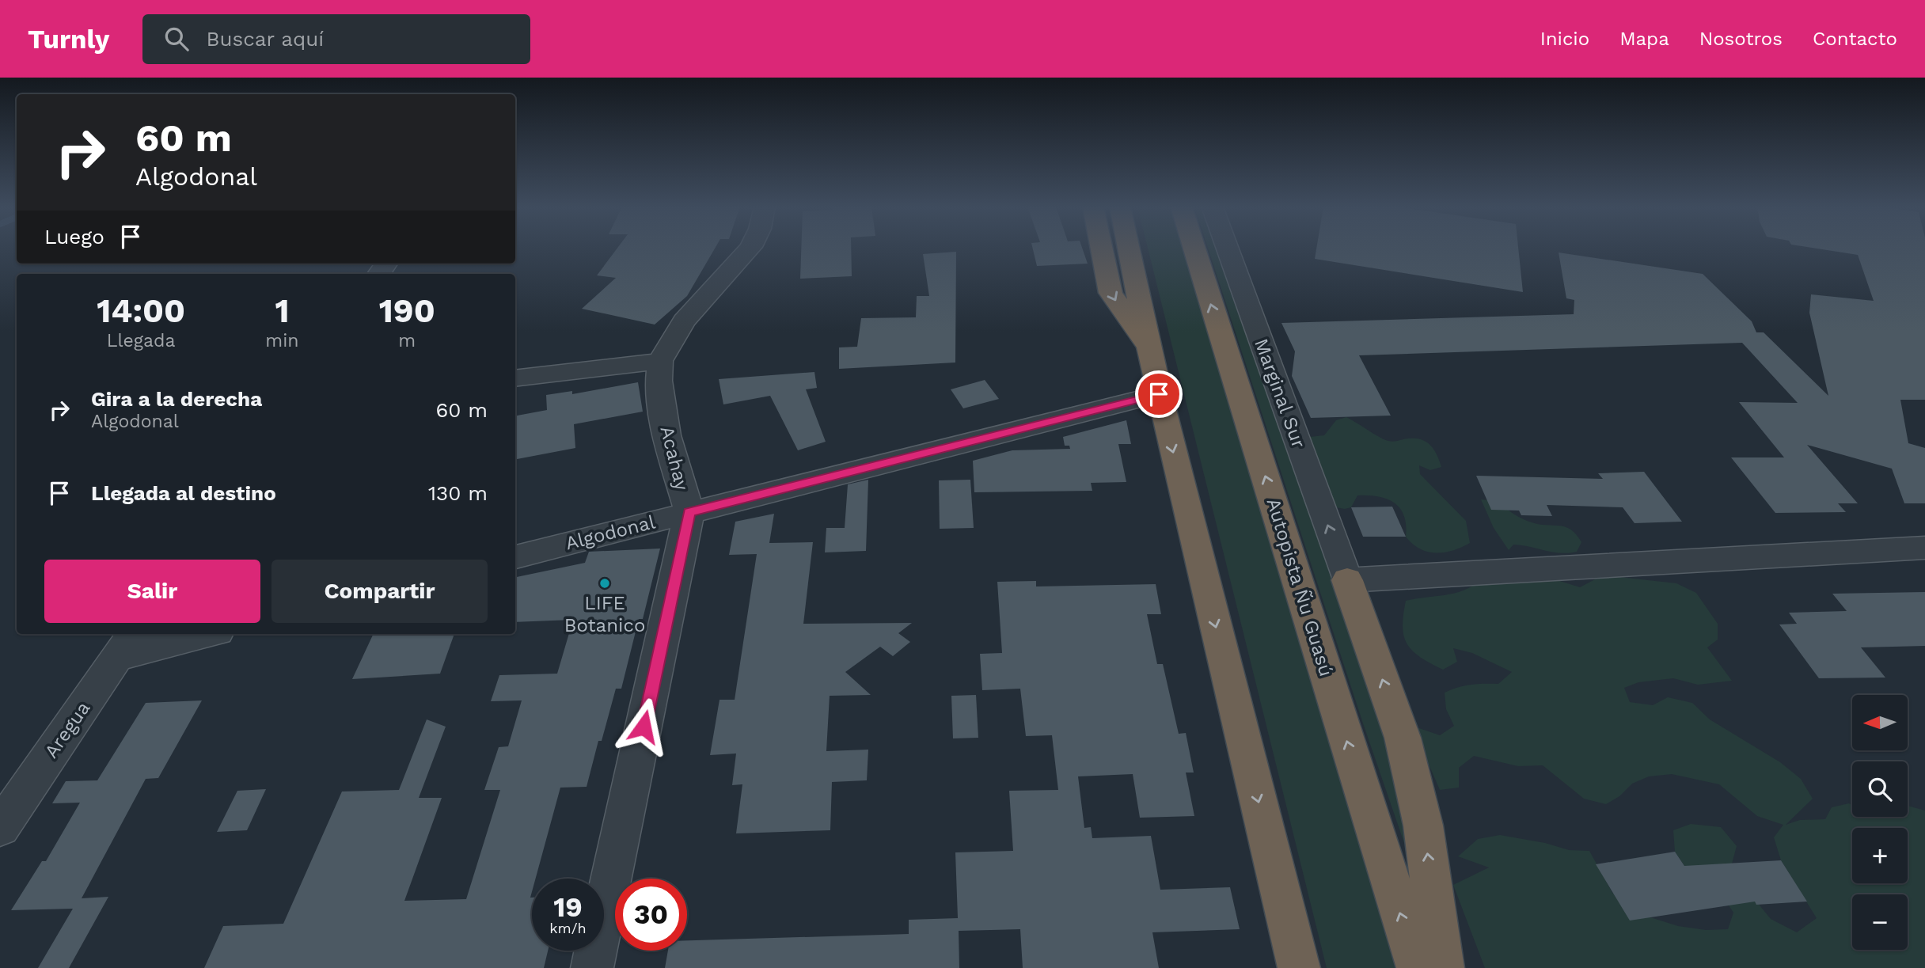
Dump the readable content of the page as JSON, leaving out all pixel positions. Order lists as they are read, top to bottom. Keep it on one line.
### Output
{"streets":{"highway":["Autopista Ñu Guasú"],"street":["Marginal Sur","Acahay","Algodonal","Aregua"]},"crossings":[["Acahay","Algodonal"]],"one_way":["Marginal Sur"],"places":["LIFE Botanico"],"north":"left","page":{"header":"Turnly","search":"Buscar aquí","nav":["Inicio","Mapa","Nosotros","Contacto"],"turn":["60 m","Algodonal"],"then":"Luego","eta":["14:00","Llegada","1","min","190","m"],"list":[{"name":"Gira a la derecha","note":"Algodonal","value":"60 m"},{"name":"Llegada al destino","value":"130 m"}],"buttons":["Salir","Compartir"],"map_buttons":["+","−"],"speed":"19 km/h","limit":"30"}}
